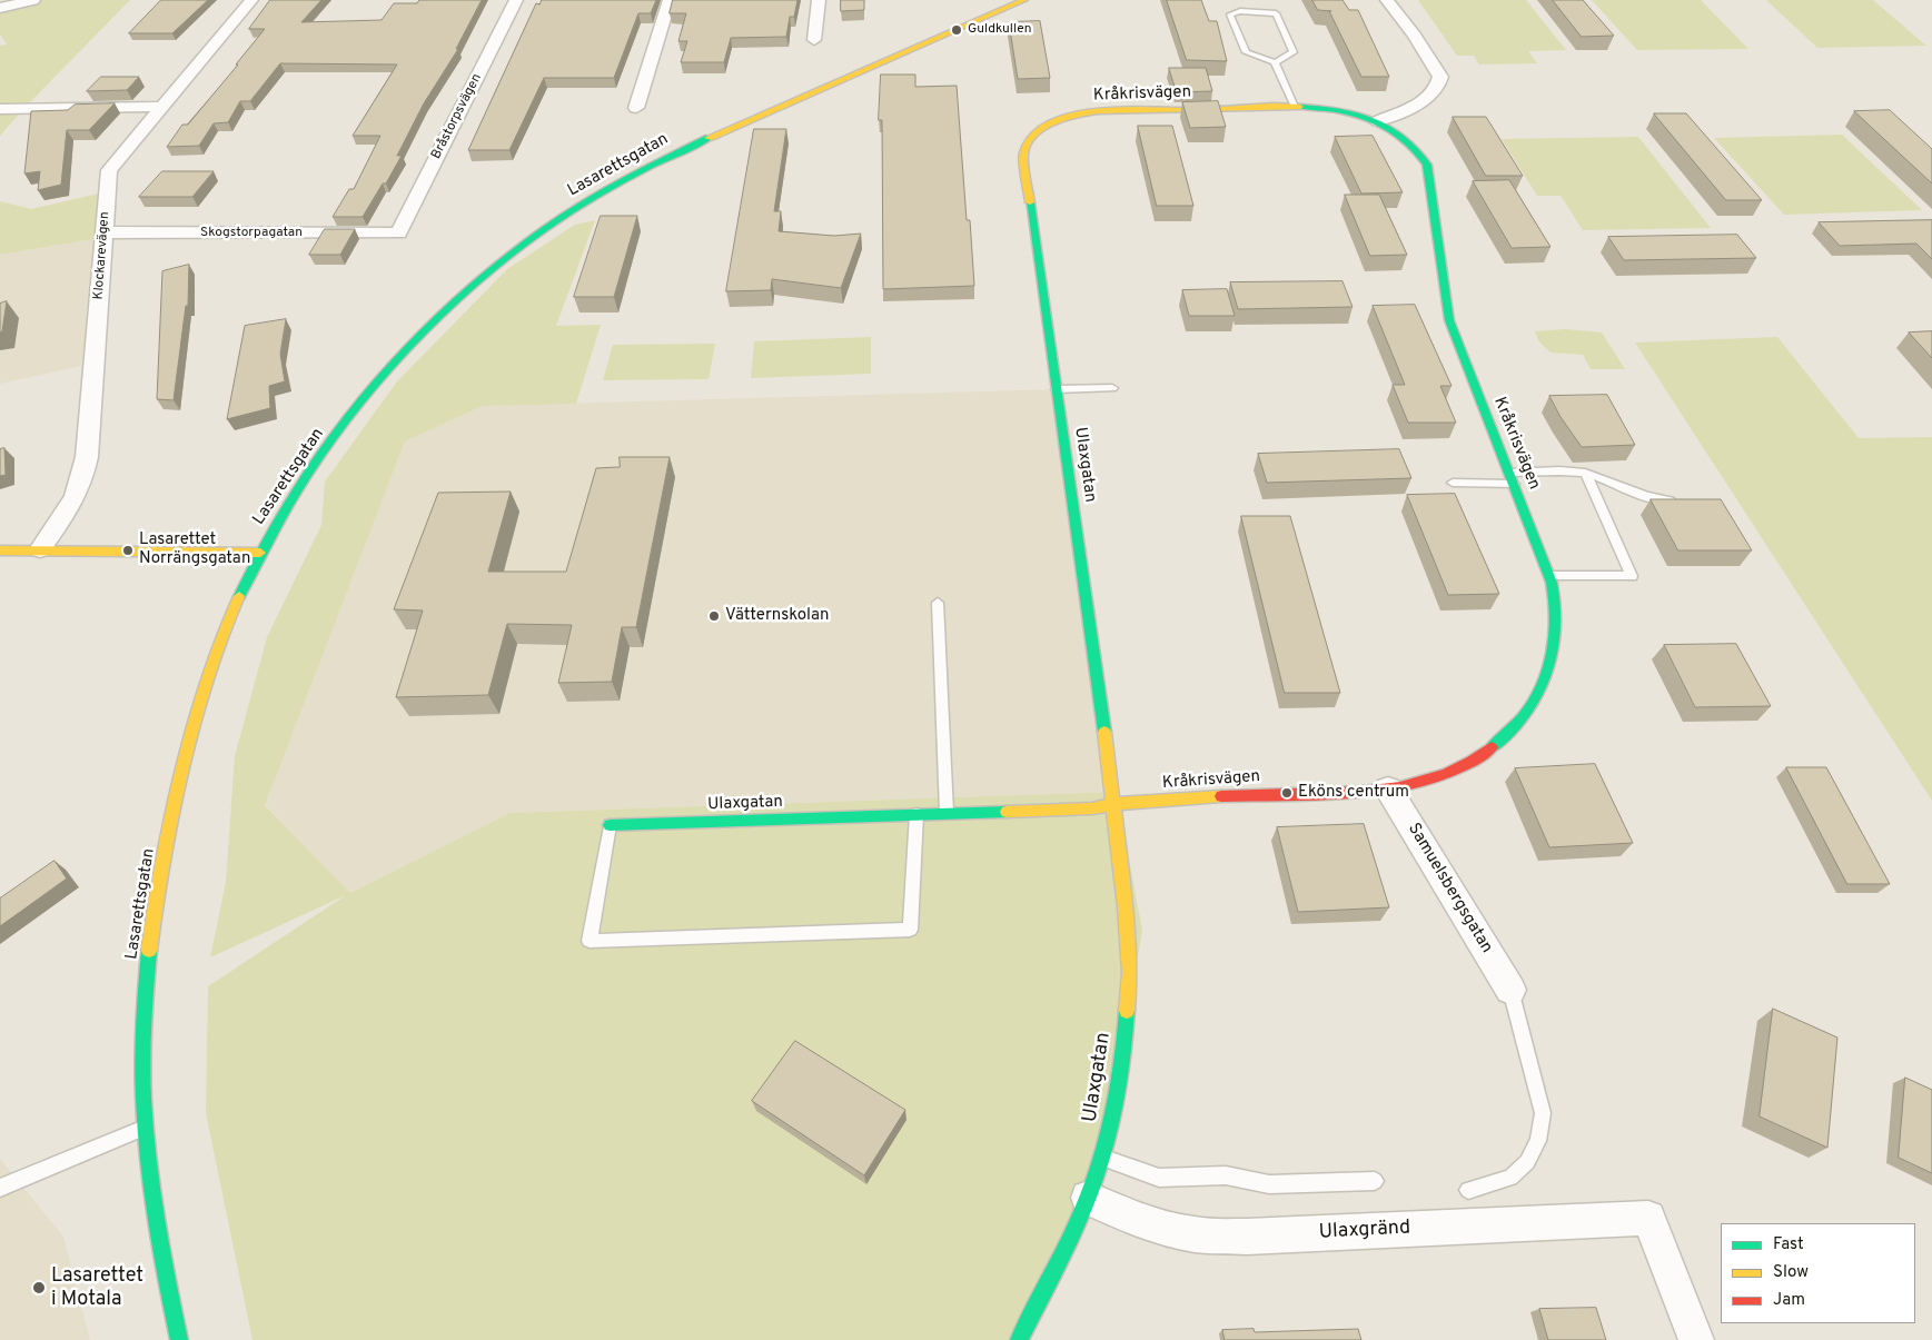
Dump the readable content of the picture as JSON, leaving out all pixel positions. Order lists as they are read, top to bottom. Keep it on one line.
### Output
{"streets":{"street":["Kråkrisvägen","Bråstorpsvägen","Lasarettsgatan","Skogstorpagatan","Klockarevägen","Ulaxgatan","Samuelsbergsgatan","Ulaxgränd"]},"crossings":[["Kråkrisvägen","Ulaxgatan"],["Kråkrisvägen","Samuelsbergsgatan"],["Bråstorpsvägen","Skogstorpagatan"],["Skogstorpagatan","Klockarevägen"],["Ulaxgatan","Ulaxgränd"]],"places":["Guldkullen","Lasarettet Norrängsgatan","Vätternskolan","Eköns centrum","Lasarettet i Motala"],"legend":["Fast","Slow","Jam"]}
